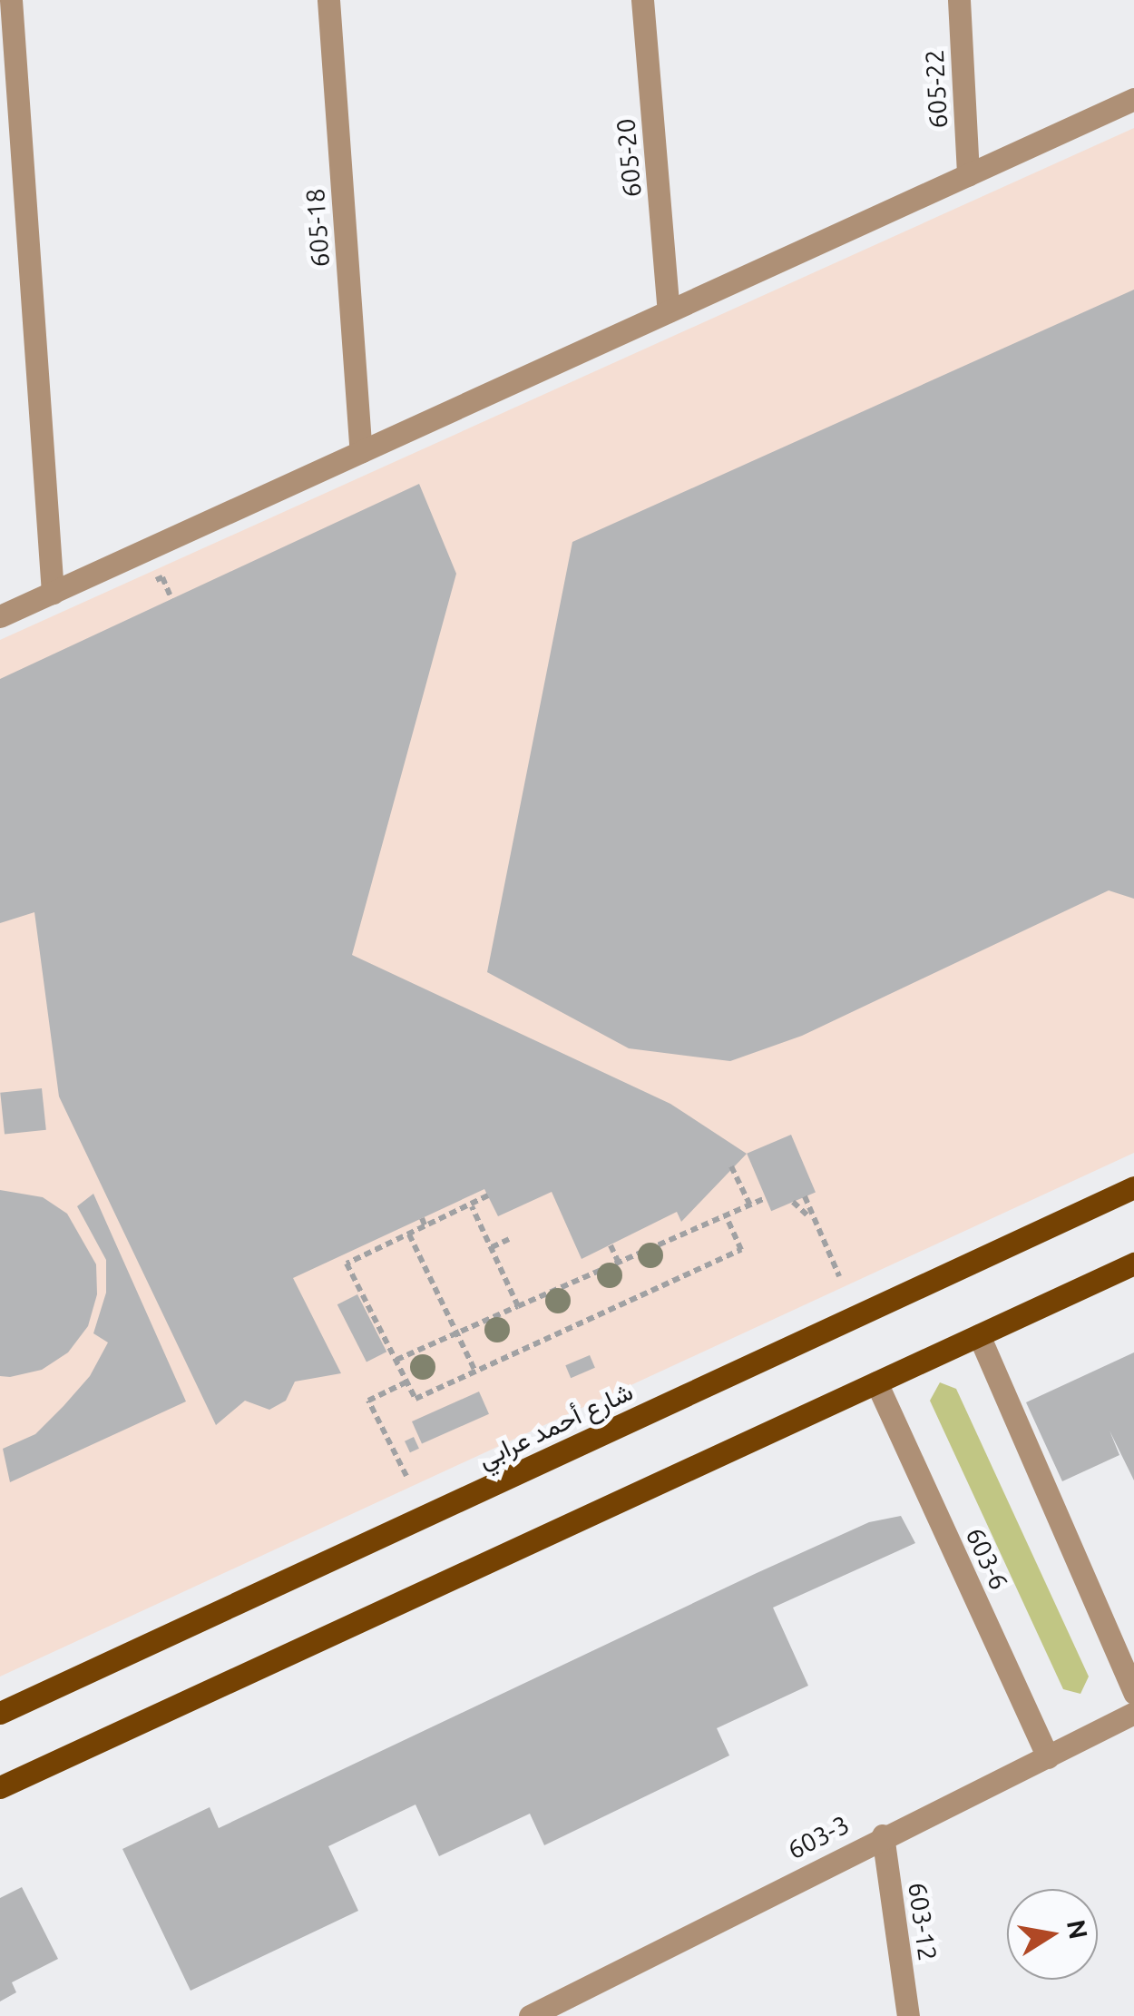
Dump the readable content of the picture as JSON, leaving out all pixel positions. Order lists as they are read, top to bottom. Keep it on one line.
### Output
{"streets":{"main road":["شارع أحمد عرابي"],"street":["605-22","605-20","605-18","603-6","603-3","603-12"]},"crossings":[["603-6","603-3"],["603-3","603-12"]],"north":"right"}
